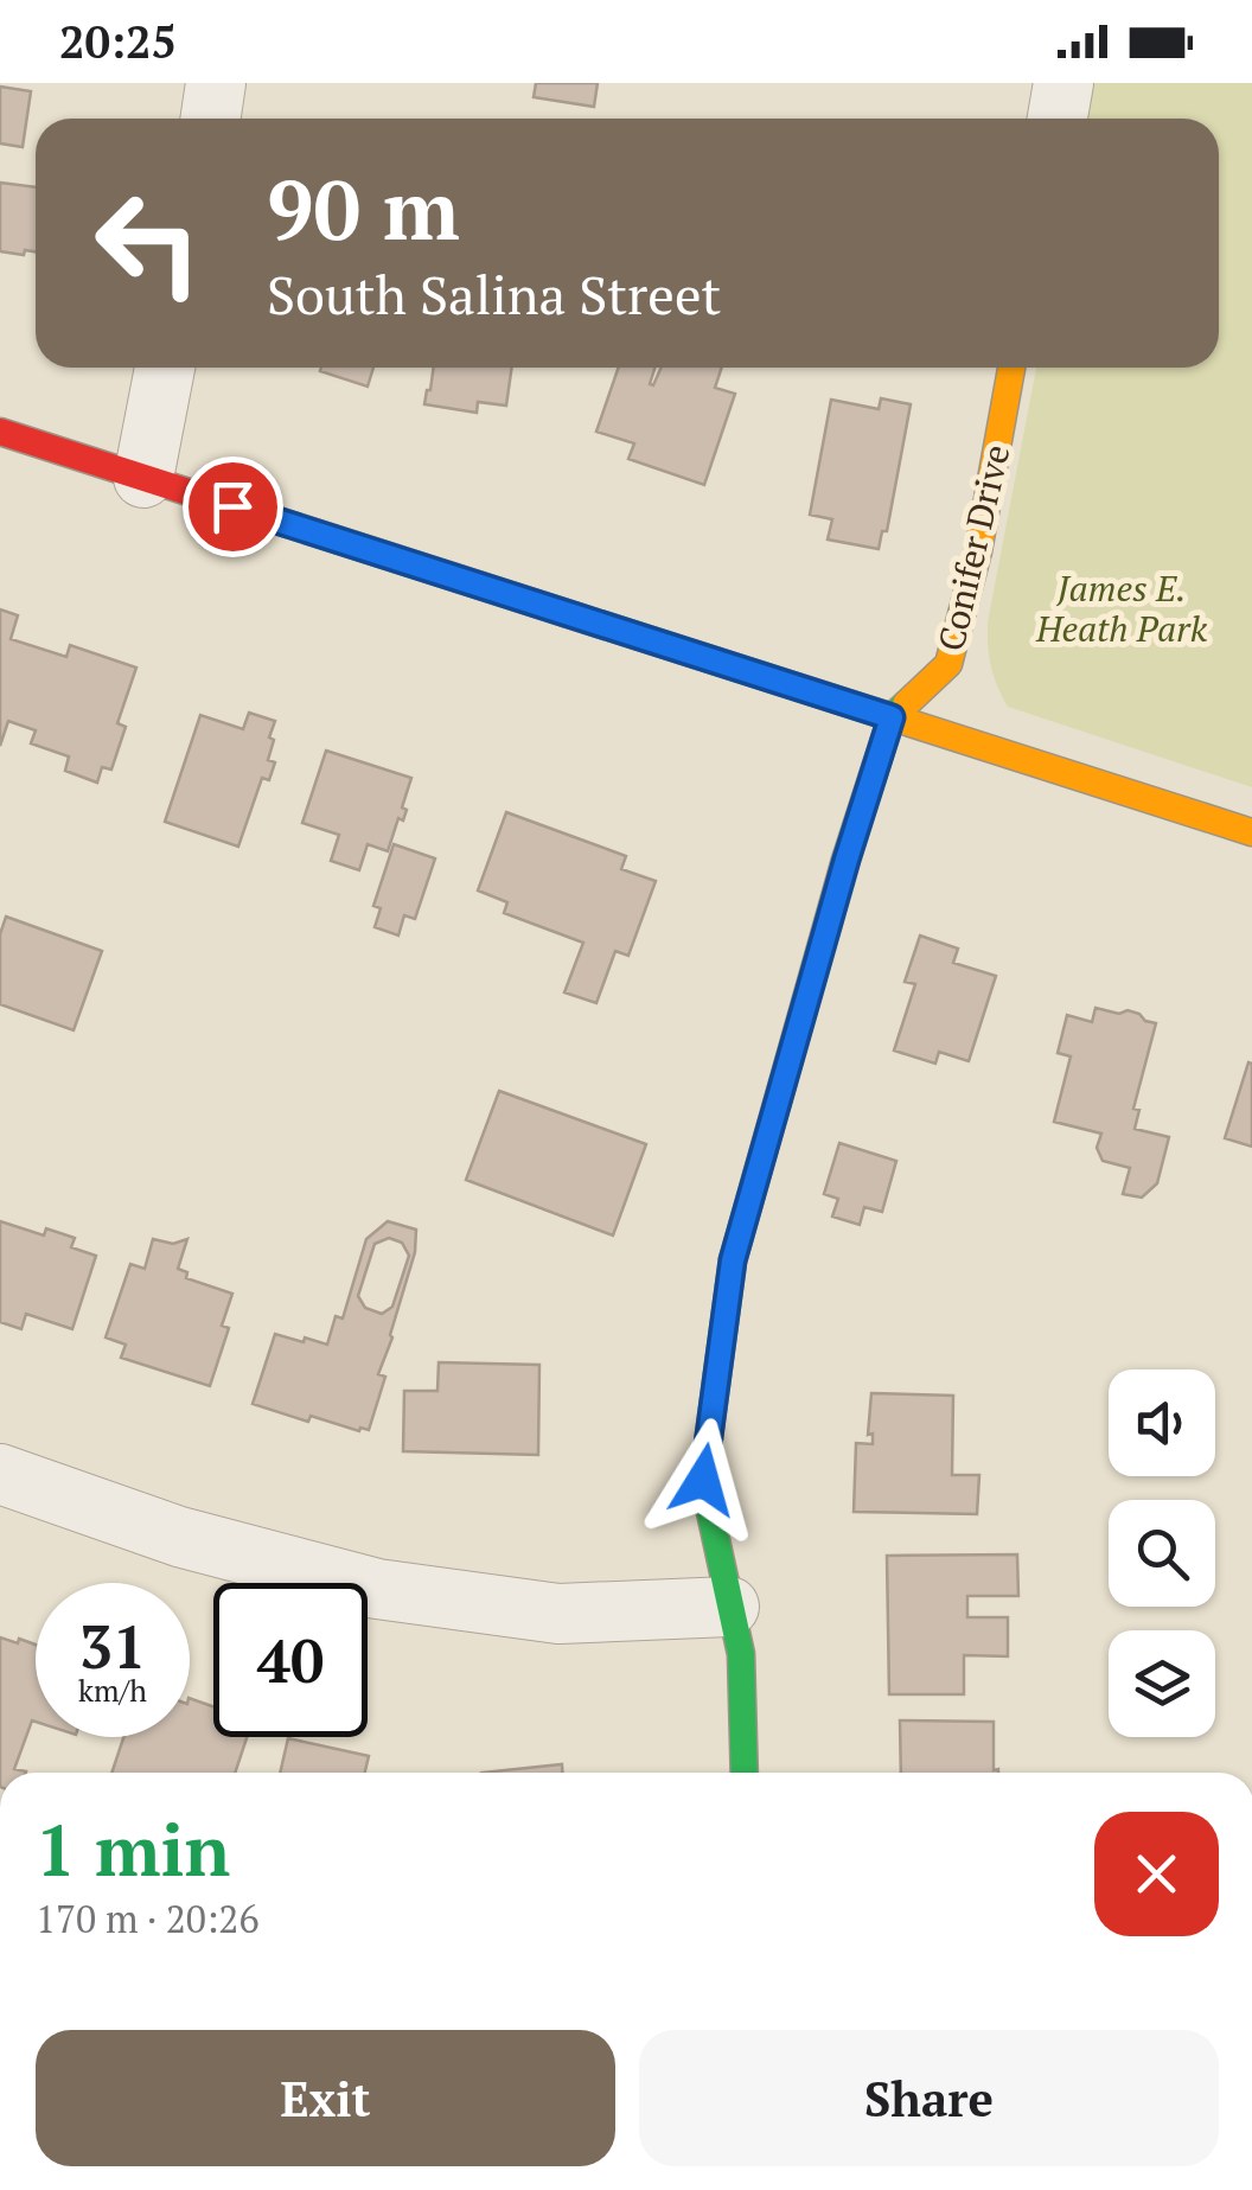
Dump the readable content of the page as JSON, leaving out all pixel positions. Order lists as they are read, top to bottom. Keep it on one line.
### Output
{"streets":{"street":["Conifer Drive"]},"parks":["James E. Heath Park"],"page":{"status":"20:25","turn":["90 m","South Salina Street"],"speed":"31 km/h","limit":"40","heading":["1 min","170 m · 20:26"],"buttons":["Exit","Share"]}}
